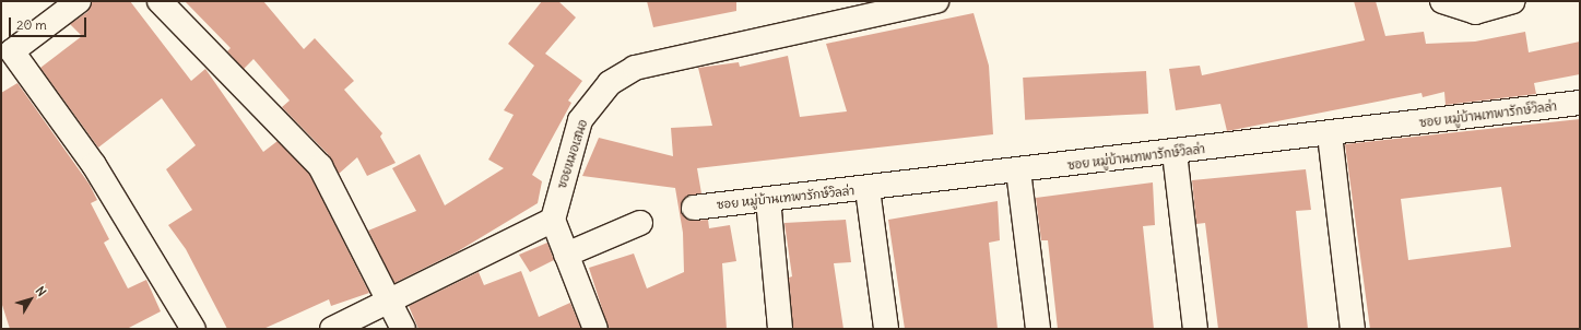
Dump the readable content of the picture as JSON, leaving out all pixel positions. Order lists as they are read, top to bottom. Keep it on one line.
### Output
{"streets":{"street":["ซอย หมู่บ้านเทพารักษ์วิลล่า","ซอยหมอเสนอ"]},"scale_bar":"20 m","north":"top right"}
